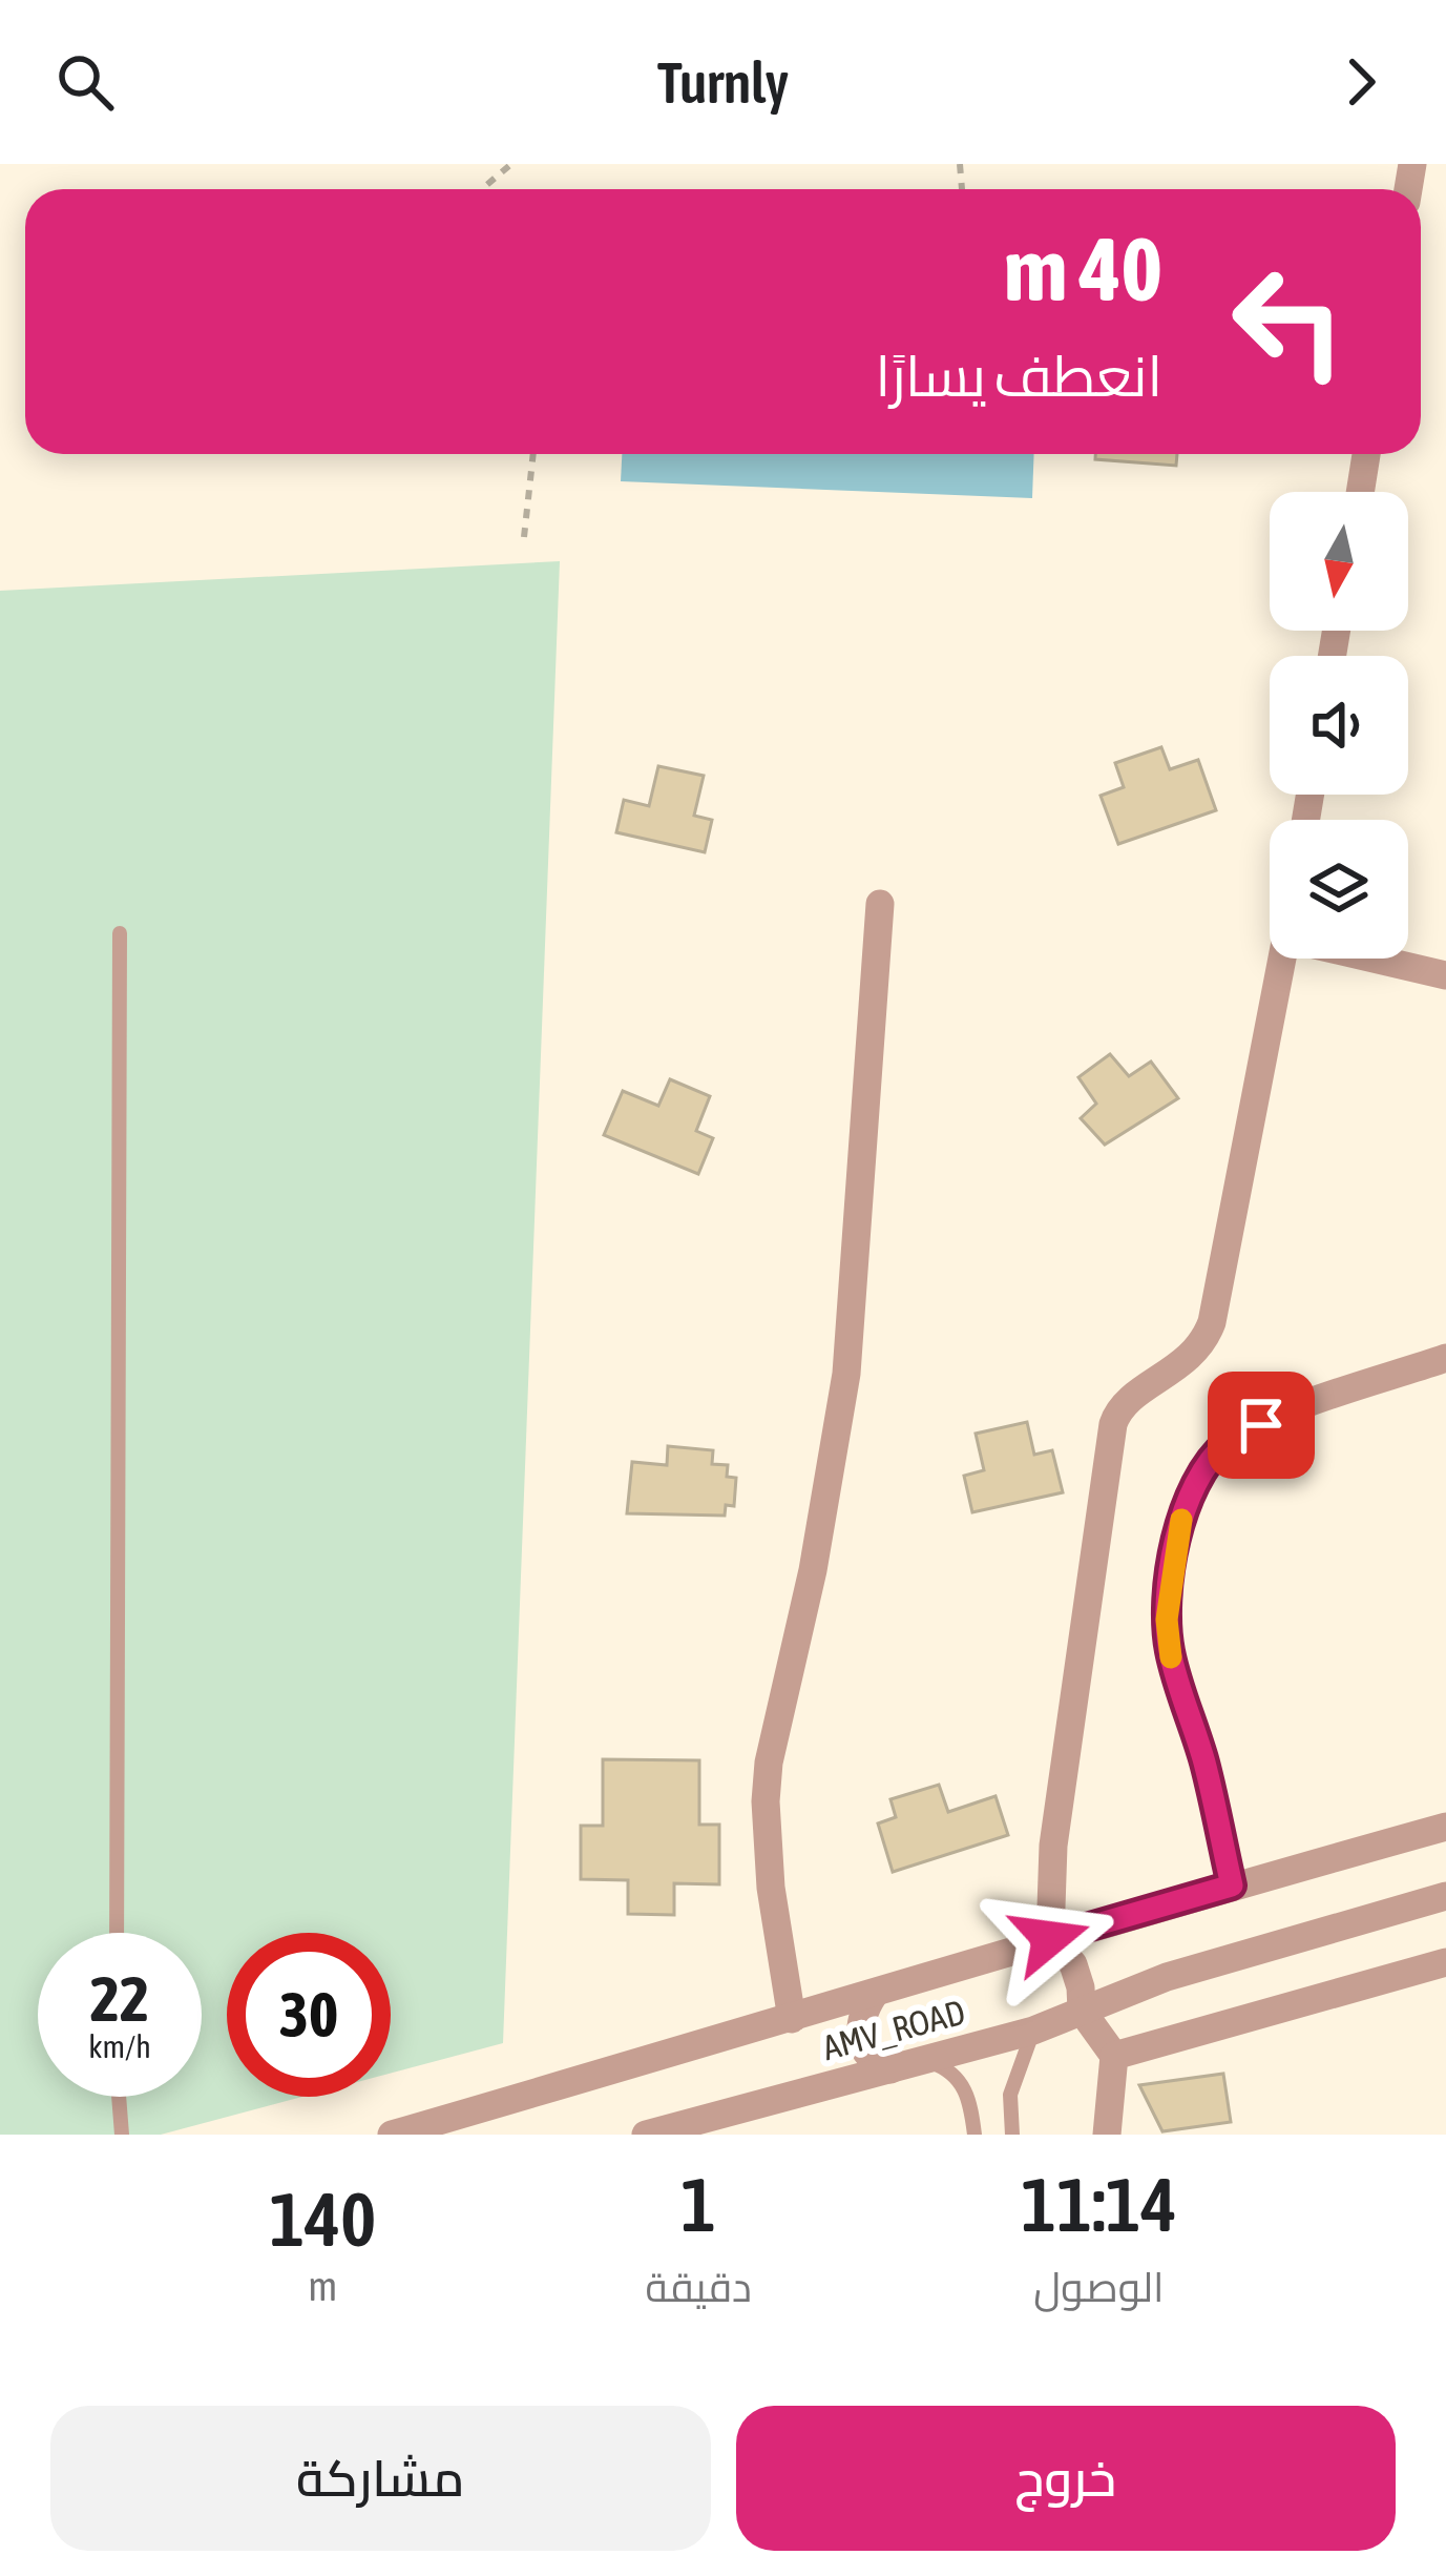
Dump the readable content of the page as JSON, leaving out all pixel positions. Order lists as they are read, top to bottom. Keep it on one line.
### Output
{"streets":{"street":["AMV_ROAD"]},"north":"bottom","page":{"header":"Turnly","turn":["40 m","انعطف يسارًا"],"speed":"22 km/h","limit":"30","eta":["11:14","الوصول","1","دقيقة","140","m"],"buttons":["خروج","مشاركة"]}}
